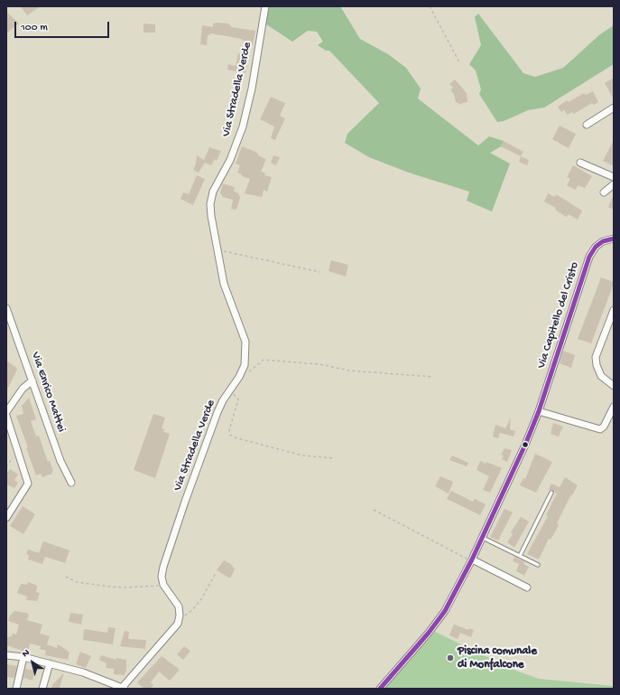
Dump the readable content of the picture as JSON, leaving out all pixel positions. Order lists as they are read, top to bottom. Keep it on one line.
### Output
{"streets":{"street":["Via Stradella Verde","Via Capitello del Cristo","Via Enrico Mattei"]},"places":["Piscina comunale di Monfalcone"],"scale_bar":"100 m","north":"top left"}
